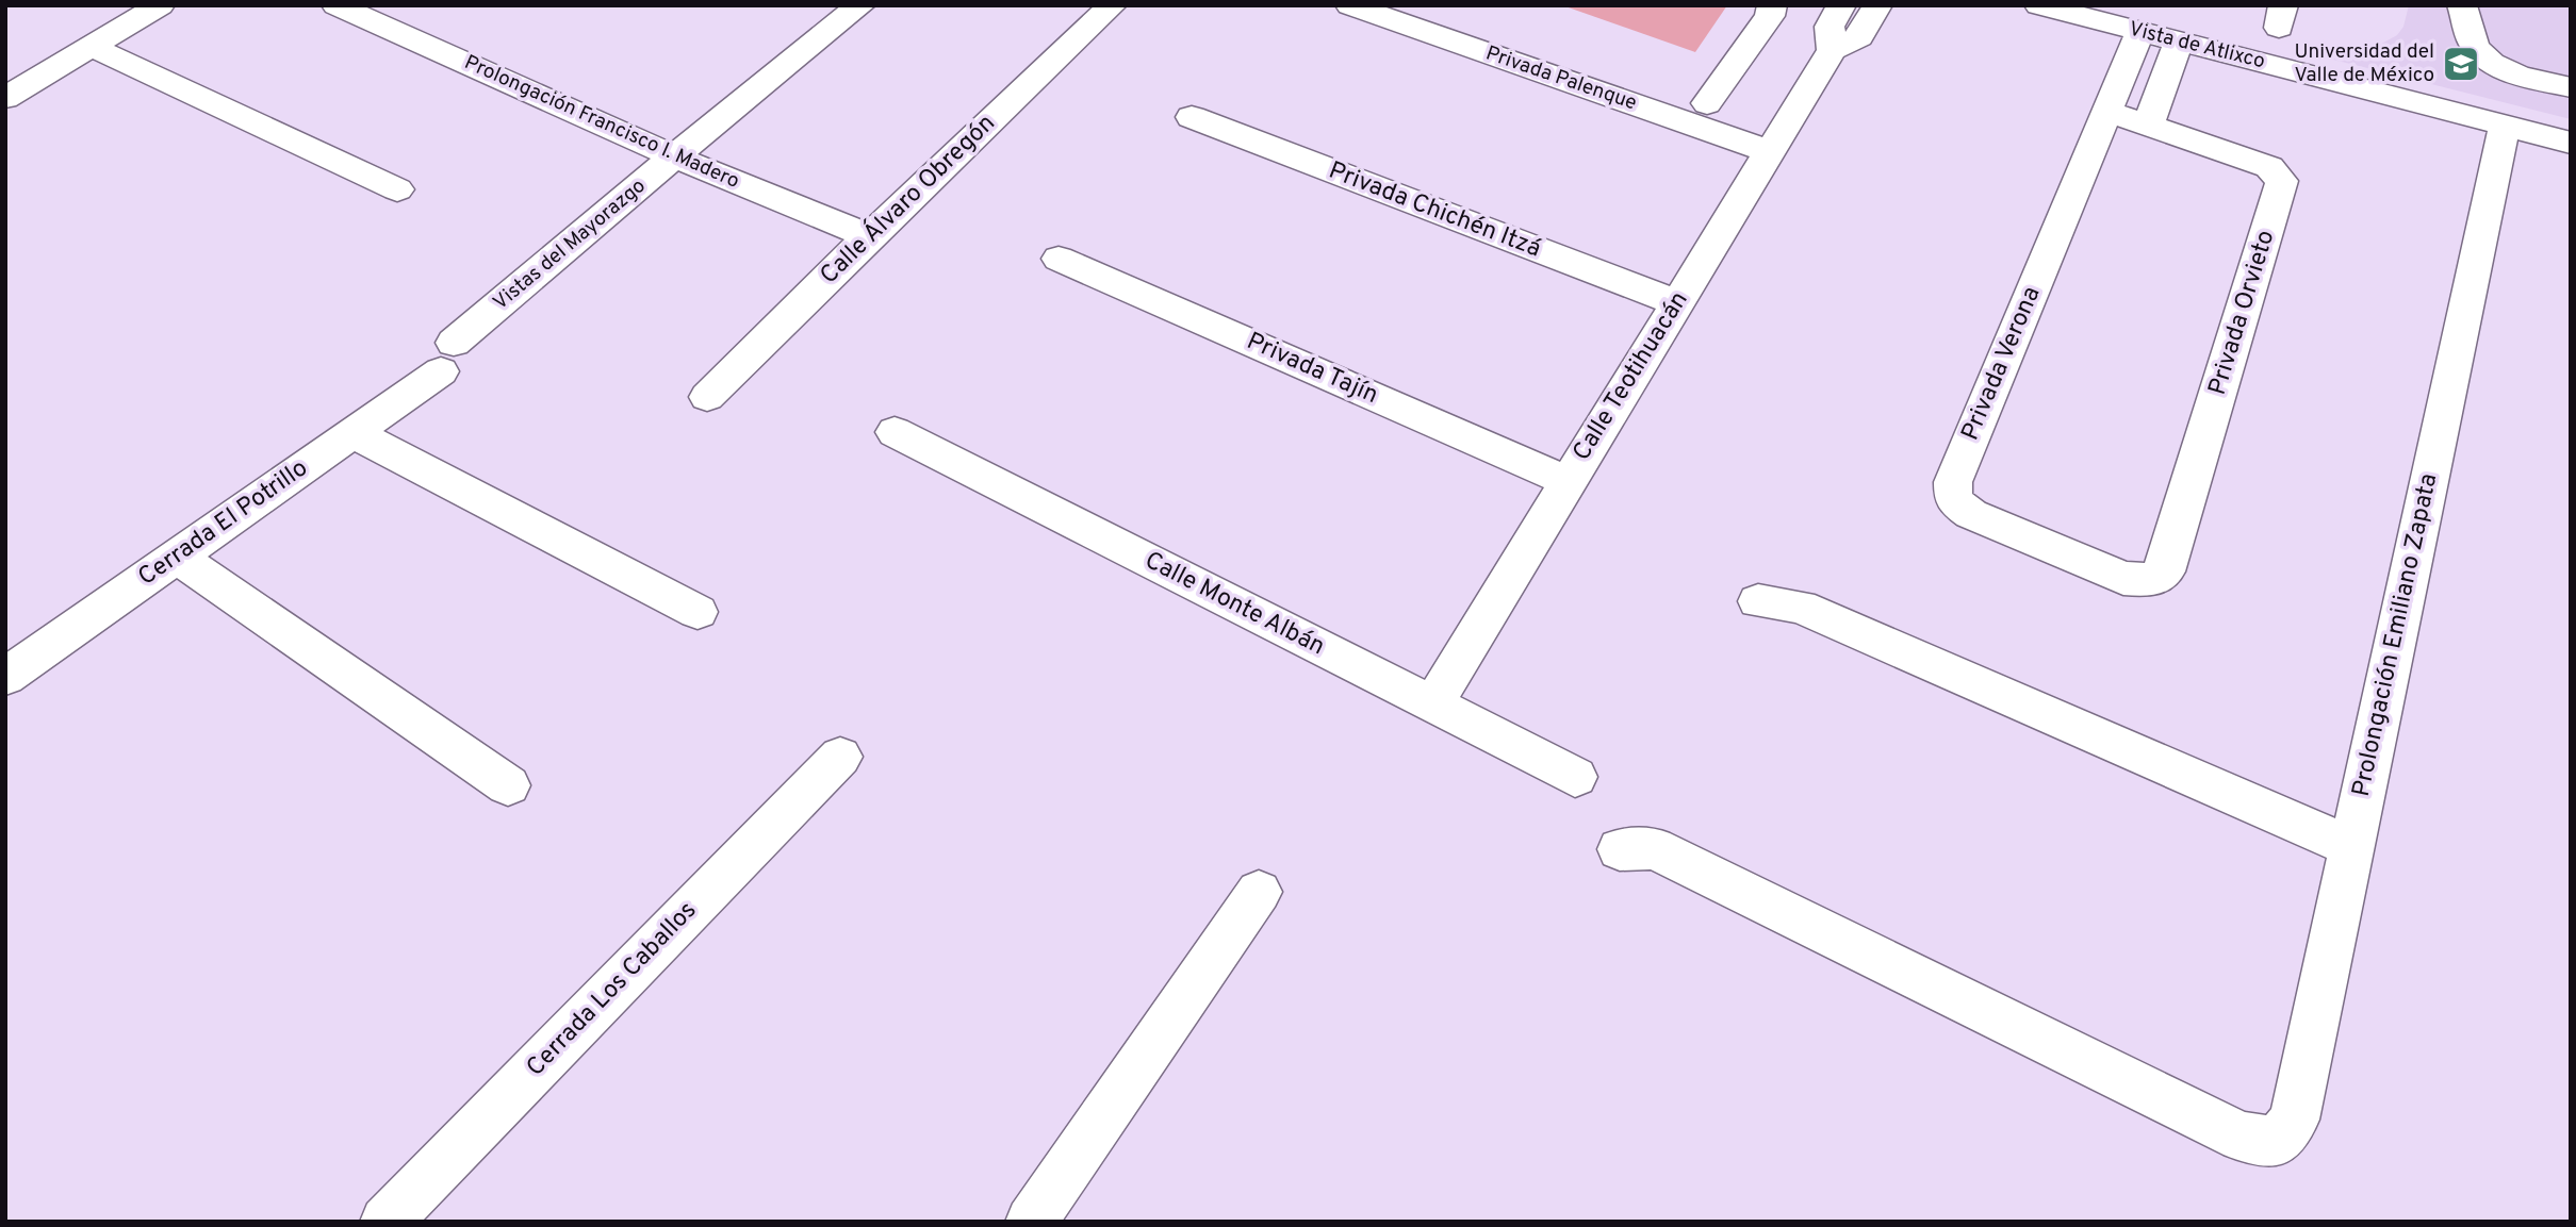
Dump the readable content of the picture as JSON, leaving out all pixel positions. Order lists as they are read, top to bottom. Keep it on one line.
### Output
{"streets":{"street":["Vista de Atlixco","Privada Palenque","Prolongación Francisco I. Madero","Calle Álvaro Obregón","Privada Chichén Itzá","Vistas del Mayorazgo","Privada Orvieto","Privada Verona","Privada Tajín","Calle Teotihuacán","Cerrada El Potrillo","Calle Monte Albán","Prolongación Emiliano Zapata","Cerrada Los Caballos"]},"crossings":[["Vista de Atlixco","Privada Verona"],["Vista de Atlixco","Prolongación Emiliano Zapata"],["Privada Palenque","Calle Teotihuacán"],["Prolongación Francisco I. Madero","Calle Álvaro Obregón"],["Prolongación Francisco I. Madero","Vistas del Mayorazgo"],["Privada Chichén Itzá","Calle Teotihuacán"],["Vistas del Mayorazgo","Cerrada El Potrillo"],["Privada Orvieto","Privada Verona"],["Privada Tajín","Calle Teotihuacán"],["Calle Teotihuacán","Calle Monte Albán"]],"places":{"school or university":["Universidad del Valle de México"]}}
